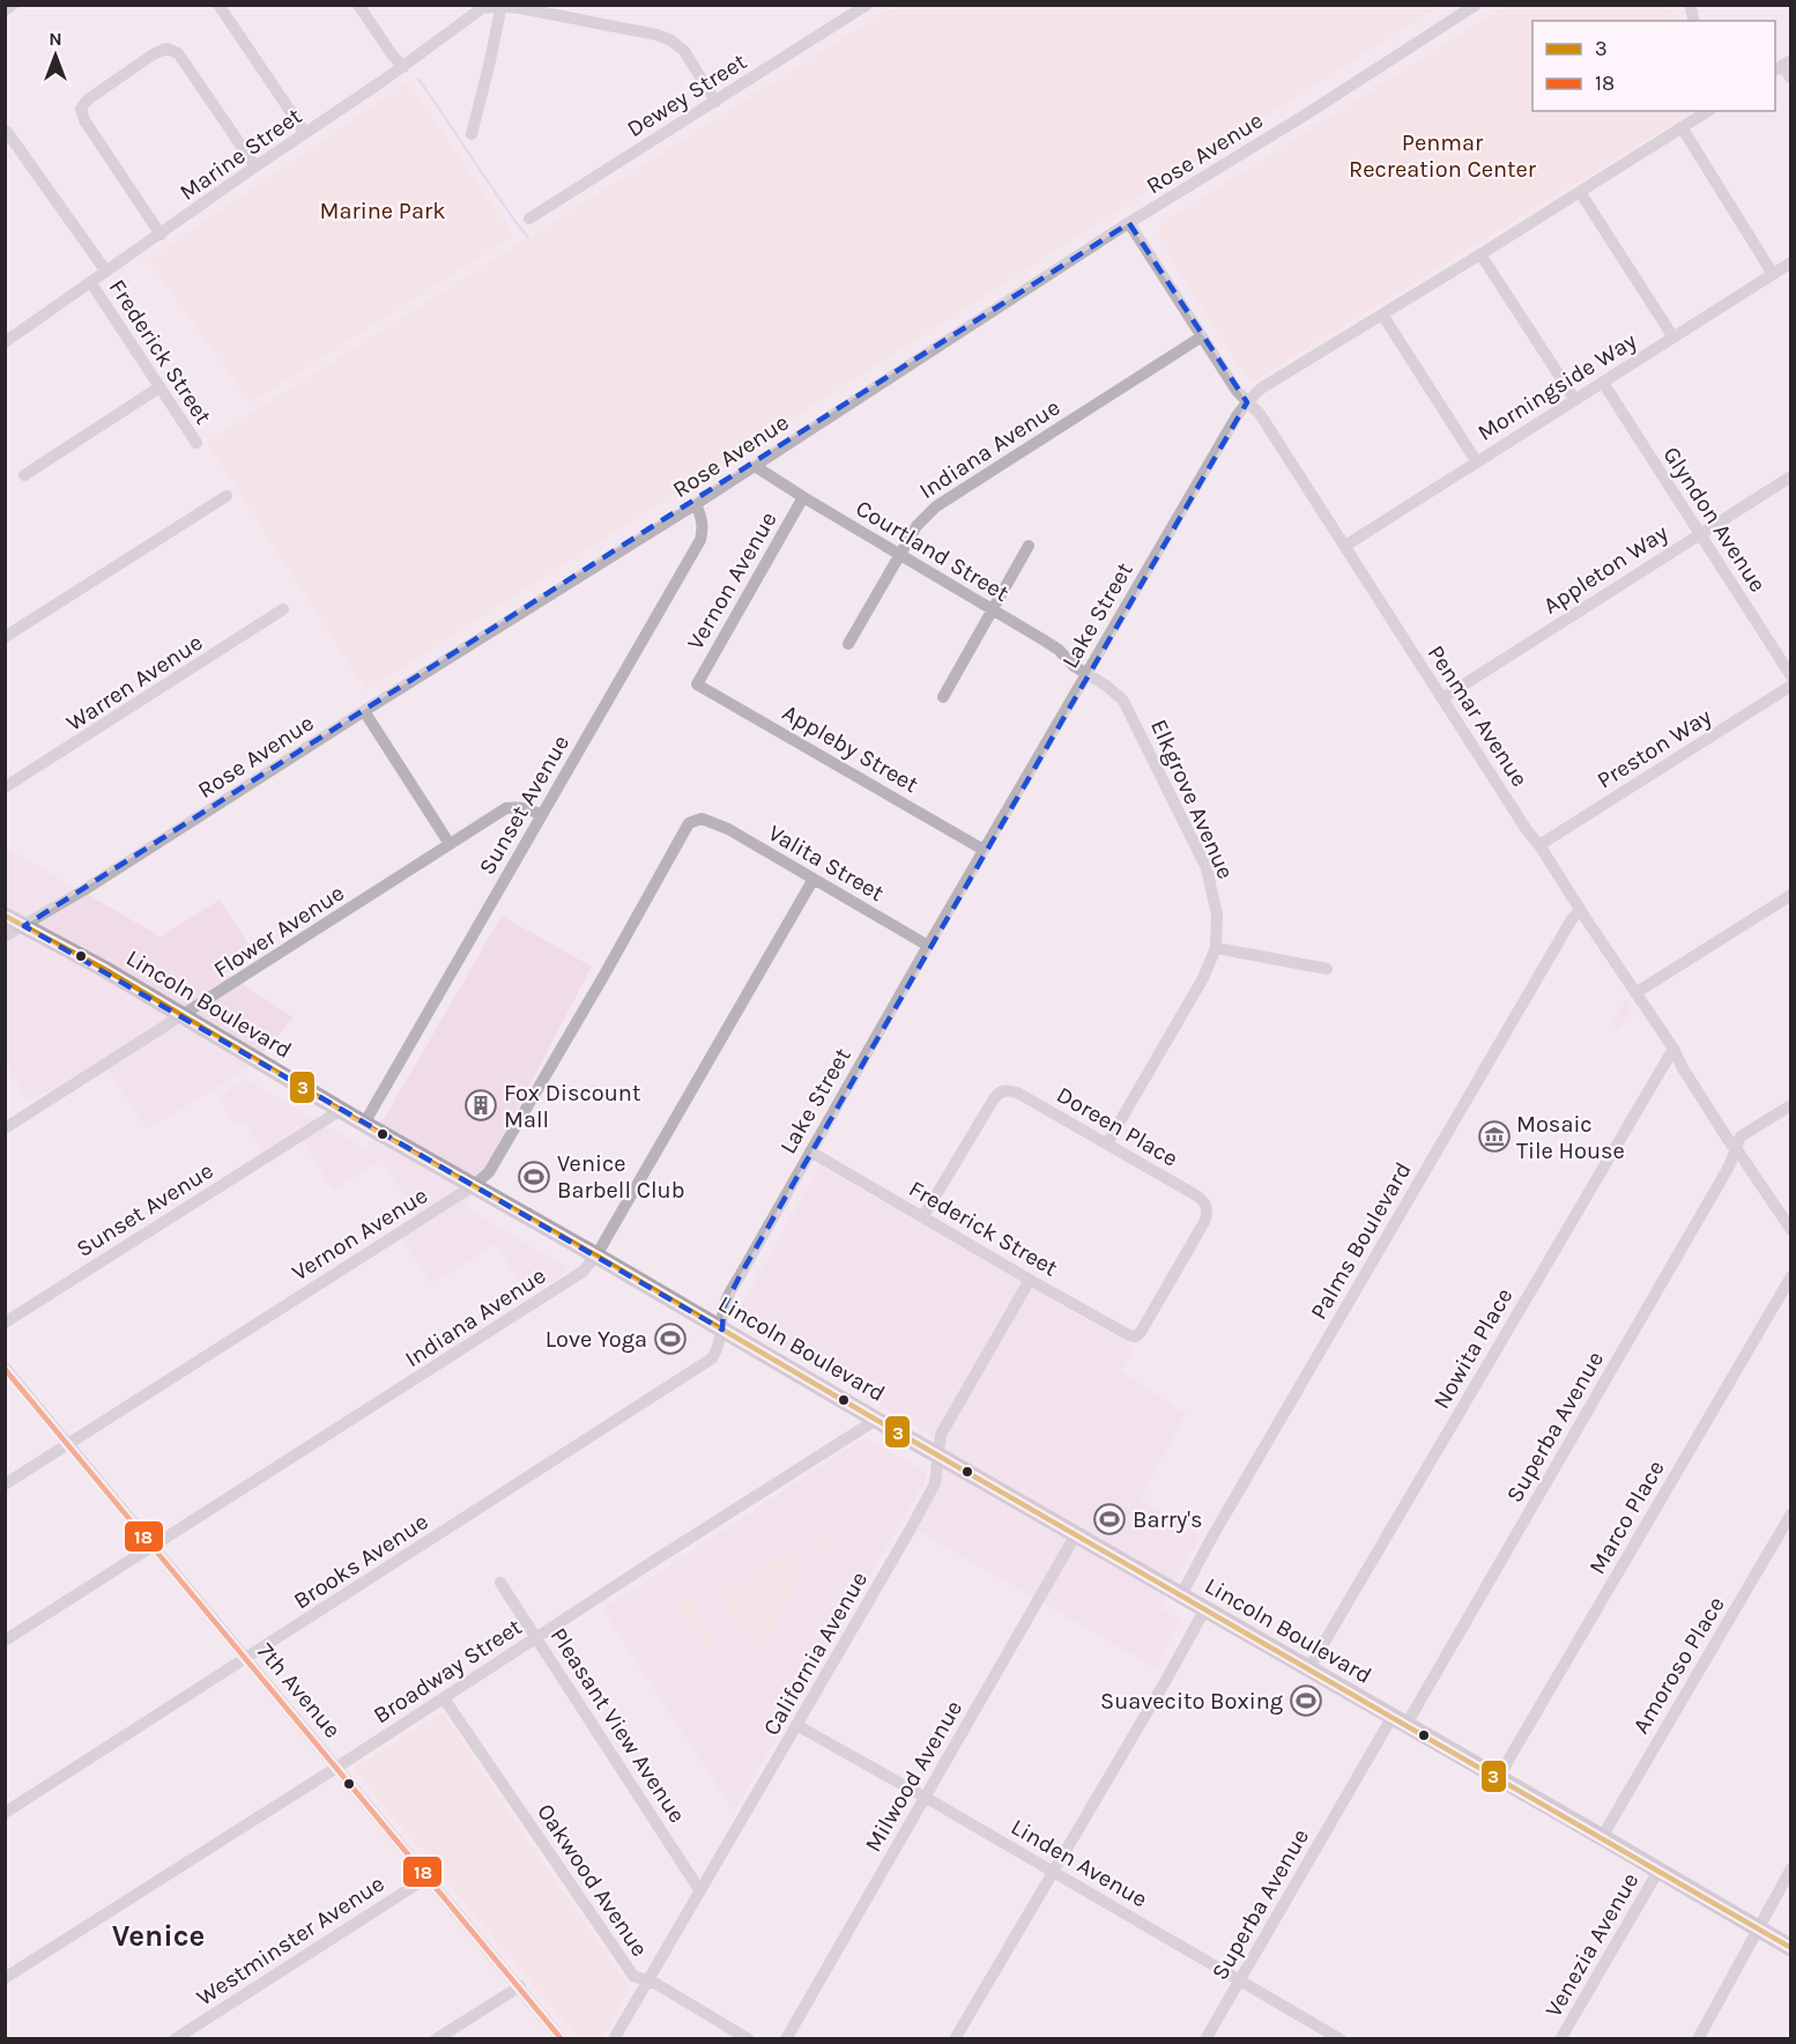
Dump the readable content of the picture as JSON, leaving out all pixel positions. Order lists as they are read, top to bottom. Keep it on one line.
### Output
{"streets":{"highway":["Lincoln Boulevard"],"street":["Dewey Street","Rose Avenue","Marine Street","Frederick Street","Morningside Way","Indiana Avenue","Glyndon Avenue","Courtland Street","Appleton Way","Vernon Avenue","Lake Street","Warren Avenue","Penmar Avenue","Appleby Street","Preston Way","Elkgrove Avenue","Sunset Avenue","Valita Street","Flower Avenue","Doreen Place","Palms Boulevard","Nowita Place","Superba Avenue","Marco Place","Brooks Avenue","California Avenue","Amoroso Place","Broadway Street","7th Avenue","Pleasant View Avenue","Milwood Avenue","Linden Avenue","Oakwood Avenue","Westminster Avenue","Venezia Avenue"]},"crossings":[["Rose Avenue","Courtland Street"],["Rose Avenue","Penmar Avenue"],["Rose Avenue","Sunset Avenue"],["Rose Avenue","Lincoln Boulevard"],["Marine Street","Frederick Street"],["Frederick Street","Lake Street"],["Frederick Street","Doreen Place"],["Frederick Street","California Avenue"],["Morningside Way","Glyndon Avenue"],["Morningside Way","Penmar Avenue"],["Indiana Avenue","Courtland Street"],["Indiana Avenue","Penmar Avenue"],["Indiana Avenue","Valita Street"],["Indiana Avenue","Lincoln Boulevard"],["Indiana Avenue","7th Avenue"],["Glyndon Avenue","Appleton Way"],["Courtland Street","Vernon Avenue"],["Courtland Street","Lake Street"],["Courtland Street","Elkgrove Avenue"],["Appleton Way","Penmar Avenue"],["Vernon Avenue","Appleby Street"],["Vernon Avenue","Valita Street"],["Vernon Avenue","Lincoln Boulevard"],["Vernon Avenue","7th Avenue"],["Lake Street","Penmar Avenue"],["Lake Street","Appleby Street"],["Lake Street","Elkgrove Avenue"],["Lake Street","Valita Street"],["Lake Street","Lincoln Boulevard"],["Lake Street","Brooks Avenue"],["Penmar Avenue","Preston Way"],["Penmar Avenue","Palms Boulevard"],["Penmar Avenue","Nowita Place"],["Penmar Avenue","Superba Avenue"],["Elkgrove Avenue","Doreen Place"],["Sunset Avenue","Flower Avenue"],["Sunset Avenue","Lincoln Boulevard"],["Flower Avenue","Lincoln Boulevard"],["Lincoln Boulevard","Palms Boulevard"],["Lincoln Boulevard","Nowita Place"],["Lincoln Boulevard","Superba Avenue"],["Lincoln Boulevard","Marco Place"],["Lincoln Boulevard","Brooks Avenue"],["Lincoln Boulevard","California Avenue"],["Lincoln Boulevard","Amoroso Place"],["Lincoln Boulevard","Broadway Street"],["Lincoln Boulevard","Milwood Avenue"],["Lincoln Boulevard","Venezia Avenue"],["Superba Avenue","Linden Avenue"],["Brooks Avenue","7th Avenue"],["California Avenue","Pleasant View Avenue"],["California Avenue","Linden Avenue"],["California Avenue","Oakwood Avenue"],["Broadway Street","7th Avenue"],["Broadway Street","Pleasant View Avenue"],["Broadway Street","Oakwood Avenue"],["7th Avenue","Westminster Avenue"],["Milwood Avenue","Linden Avenue"]],"districts":["Venice"],"parks":["Penmar Recreation Center","Marine Park"],"places":{"building":["Fox Discount Mall"],"museum":["Mosaic Tile House"],"sports":["Venice Barbell Club","Love Yoga","Barry's","Suavecito Boxing"]},"lines":["transit line 3","transit line 18"],"legend":["3","18"],"north":"top"}
